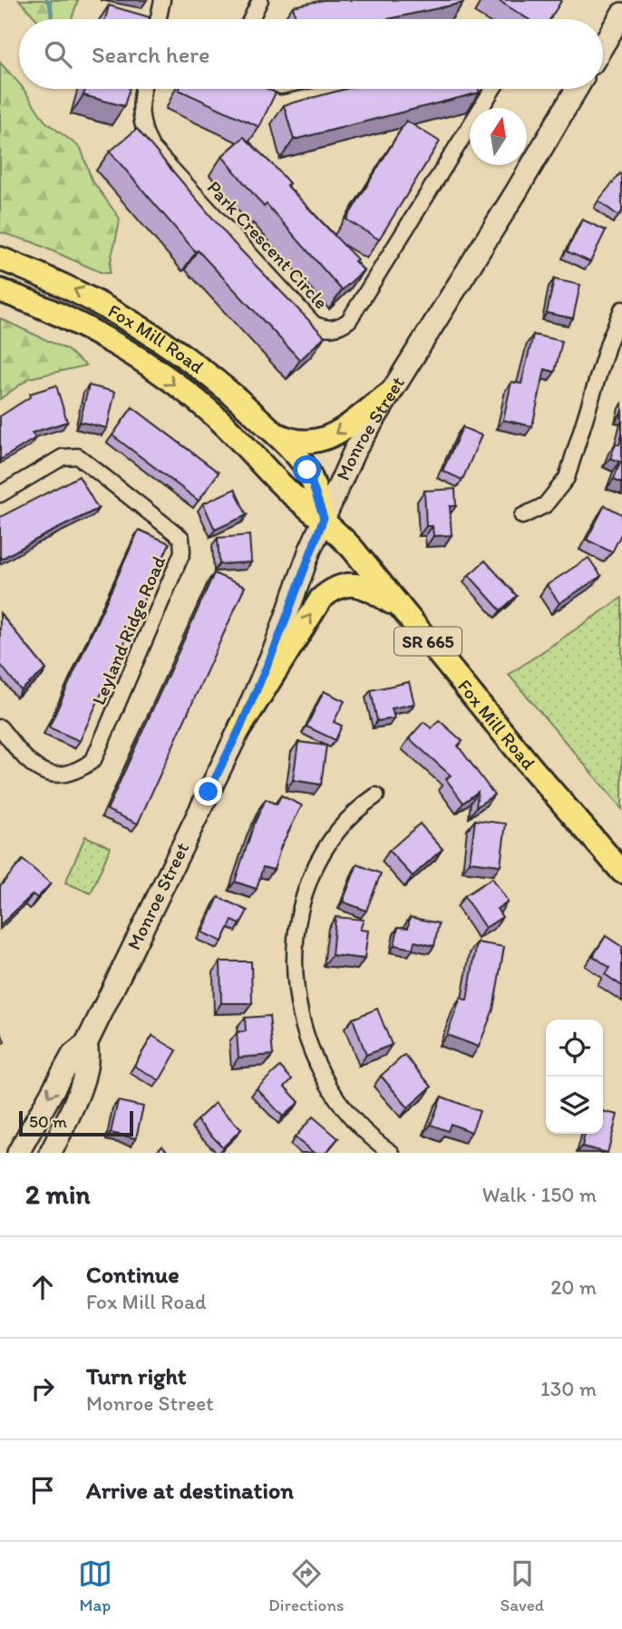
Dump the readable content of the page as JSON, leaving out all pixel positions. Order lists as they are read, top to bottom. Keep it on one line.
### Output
{"streets":{"main road":["Fox Mill Road","Monroe Street","SR 665"],"street":["Park Crescent Circle","Leyland Ridge Road"]},"crossings":[["Fox Mill Road","Monroe Street"]],"scale_bar":"50 m","north":"top","page":{"search":"Search here","scale":"50 m","heading":["2 min","Walk · 150 m"],"list":[["Continue","Fox Mill Road","20 m"],["Turn right","Monroe Street","130 m"],"Arrive at destination"],"nav":["Map","Directions","Saved"]}}
